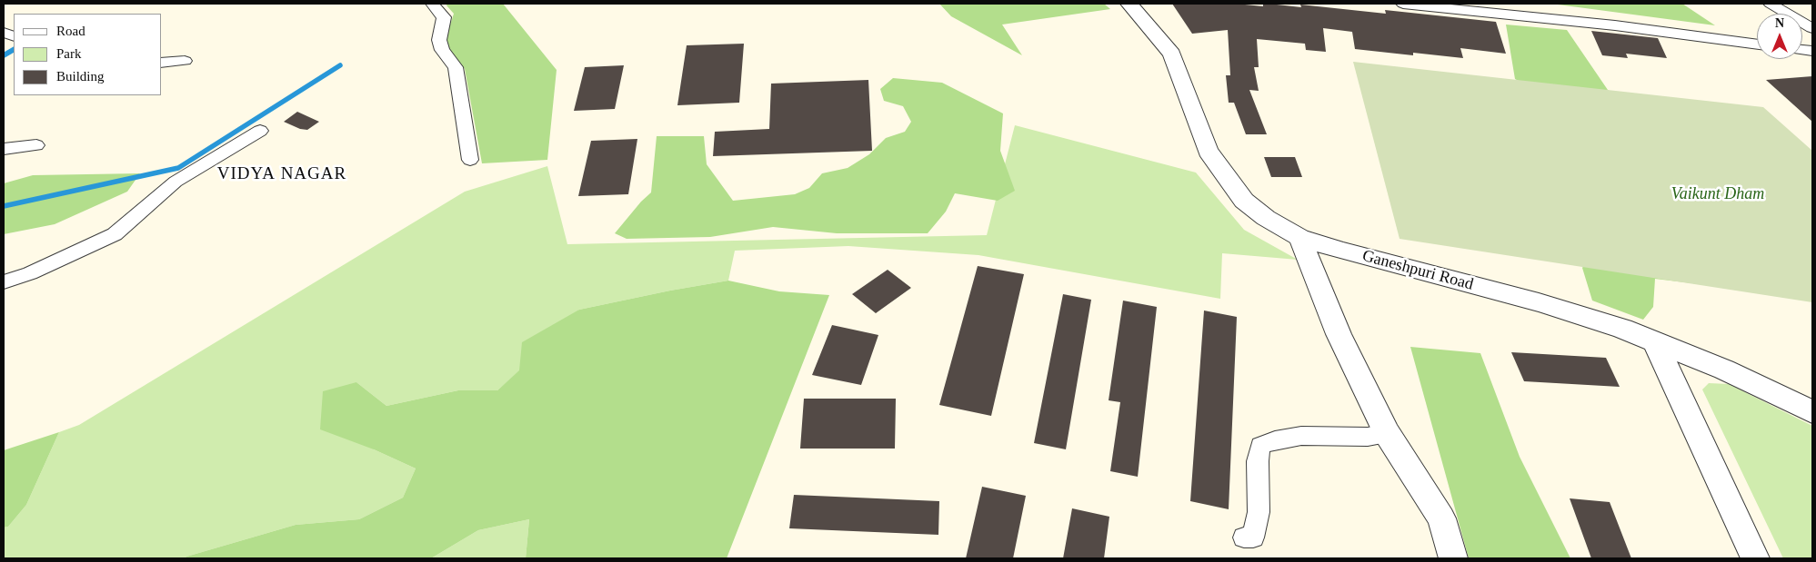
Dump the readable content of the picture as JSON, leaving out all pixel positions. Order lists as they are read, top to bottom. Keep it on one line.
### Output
{"streets":{"street":["Ganeshpuri Road"]},"districts":["VIDYA NAGAR"],"parks":["Vaikunt Dham"],"legend":["Road","Park","Building"],"north":"top"}
